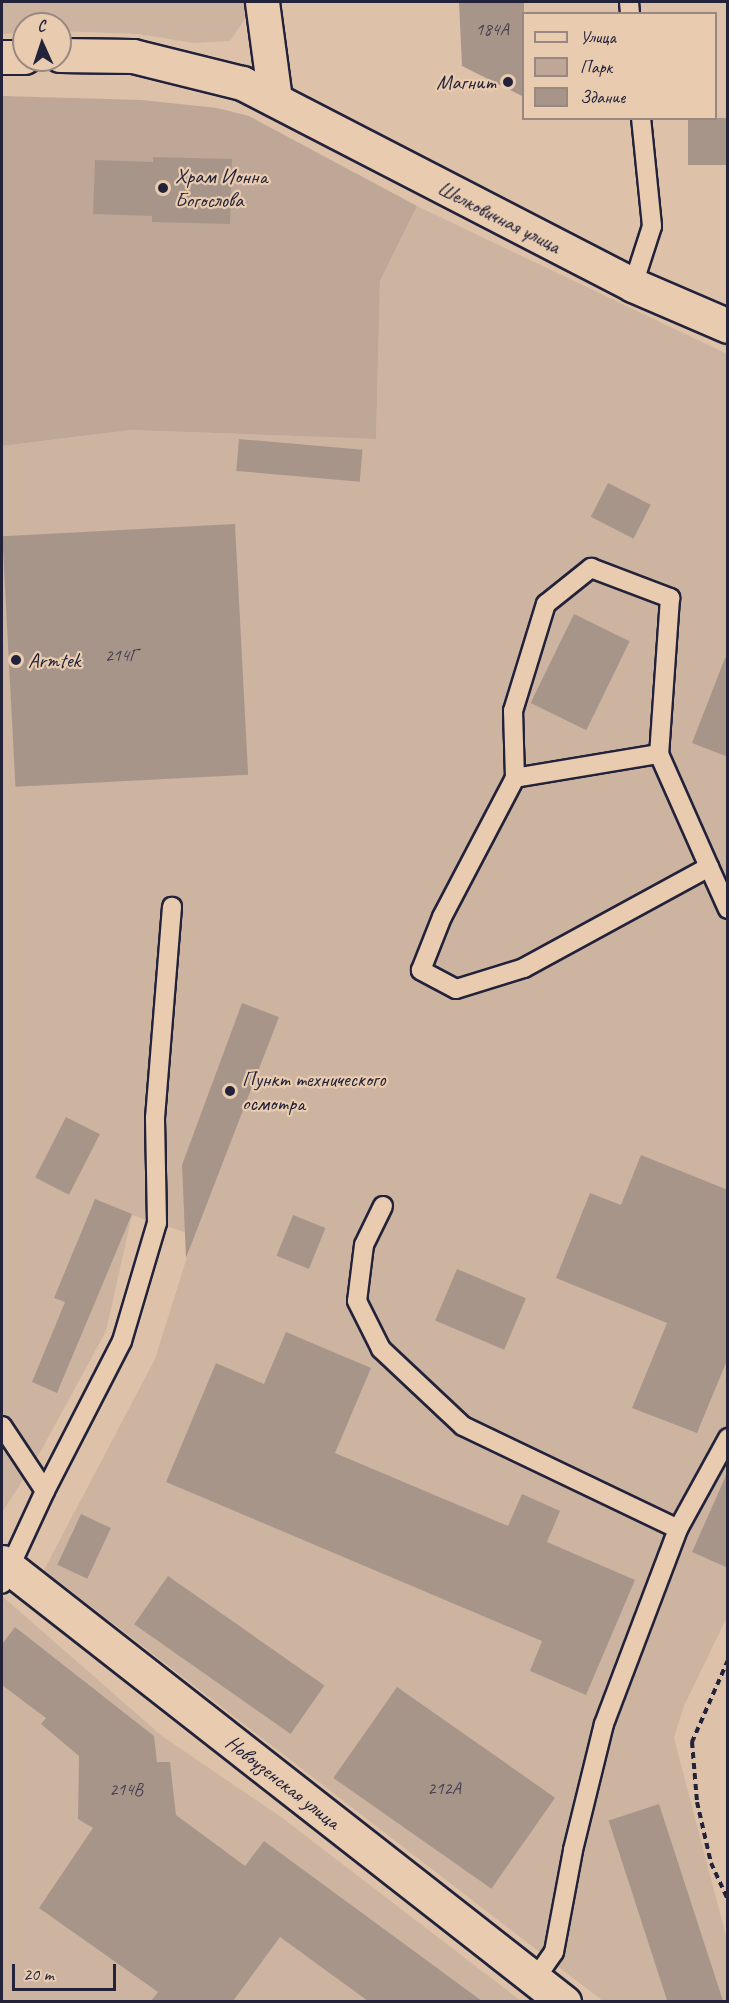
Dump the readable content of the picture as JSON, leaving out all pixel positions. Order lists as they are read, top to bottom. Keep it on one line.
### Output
{"streets":{"street":["Шелковичная улица","Новоузенская улица"]},"places":["Магнит","Храм Ионна Богослова","Armtek","Пункт технического осмотра"],"house_numbers":["184А","214Г","212А","214В"],"legend":["Улица","Парк","Здание"],"scale_bar":"20 m","north":"top"}
